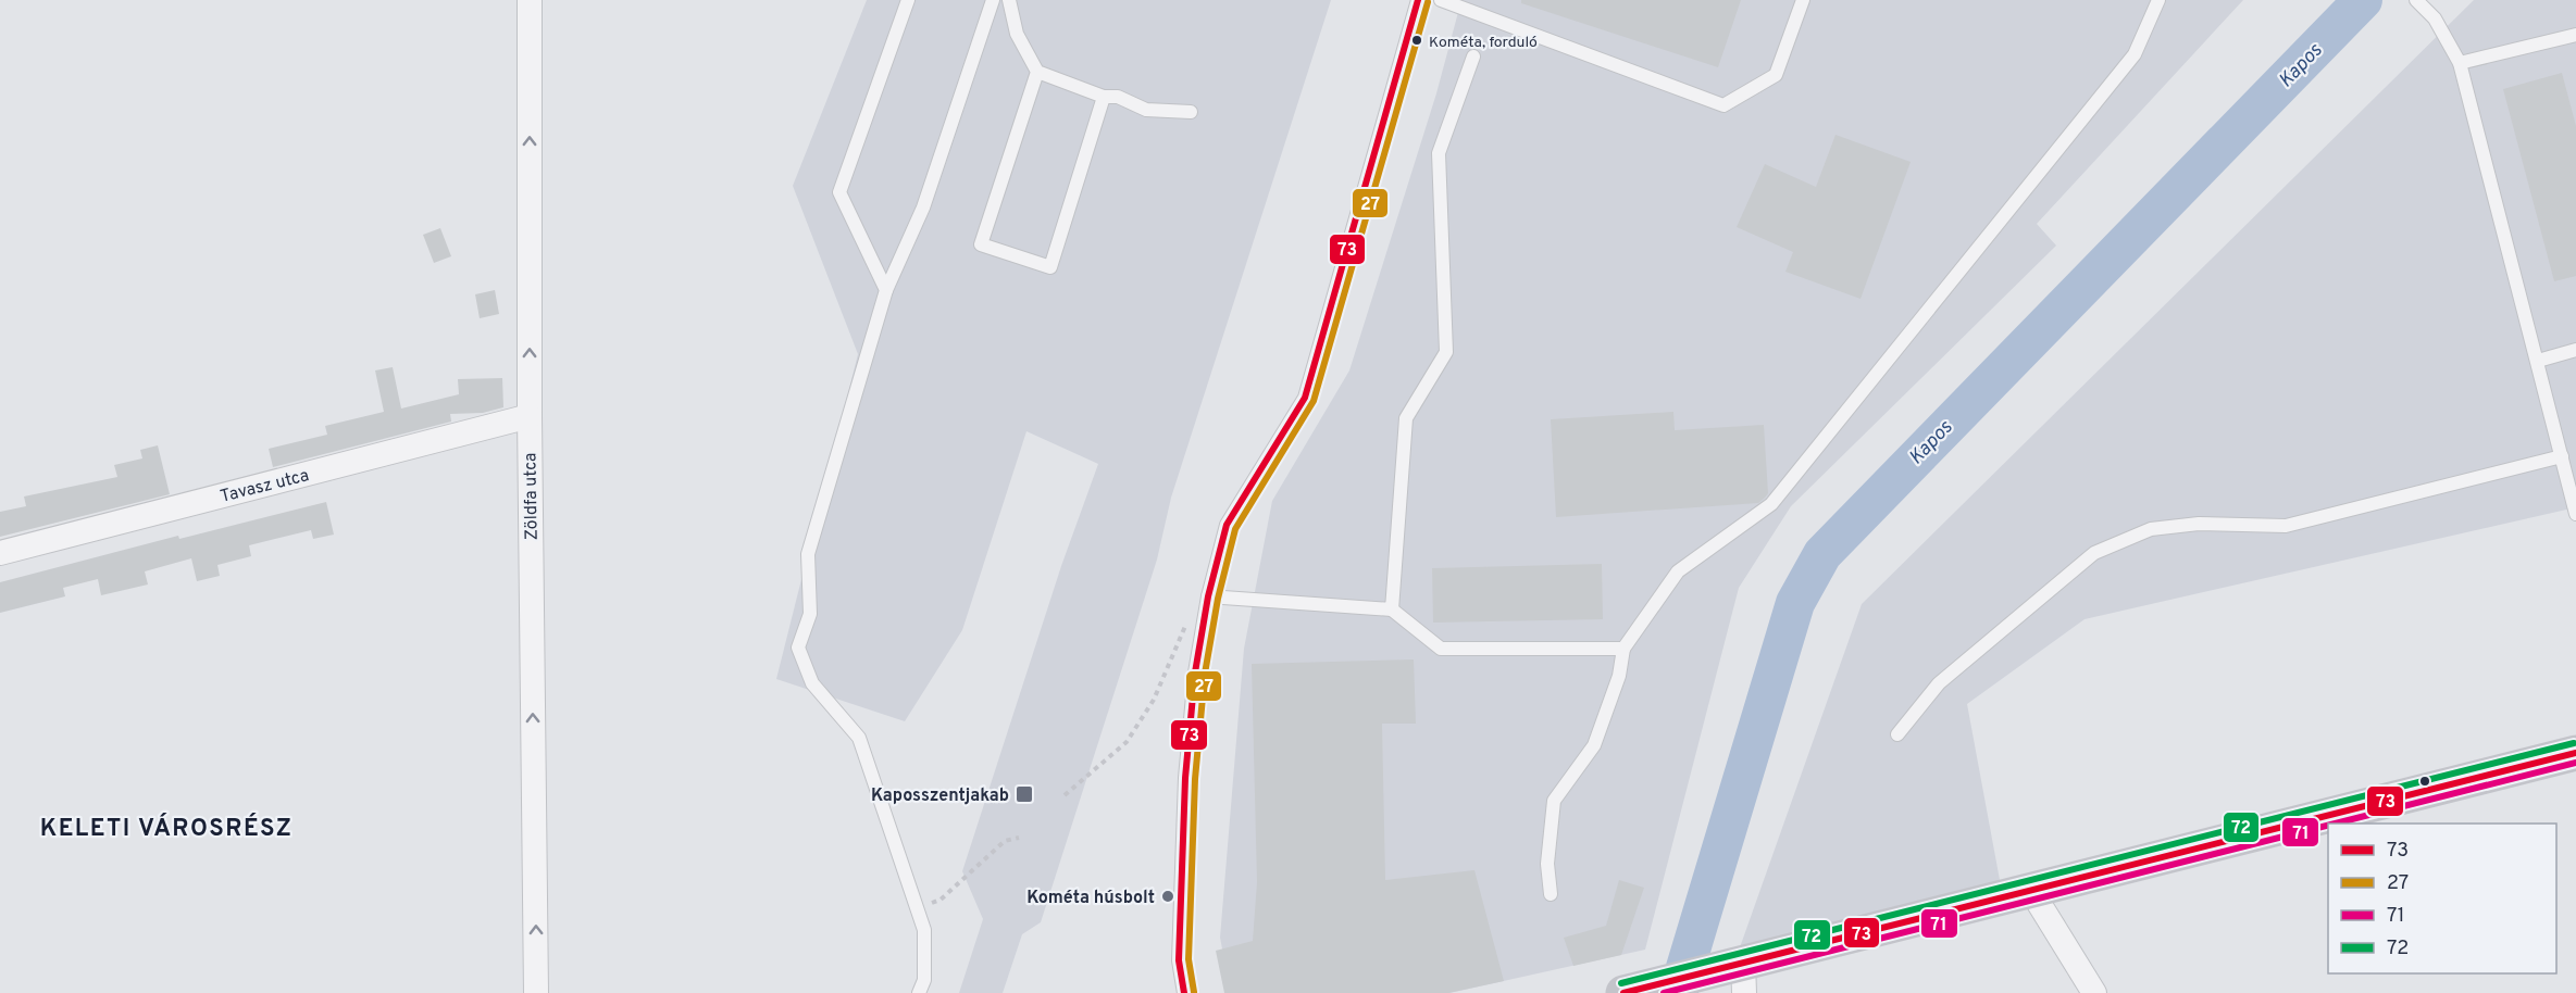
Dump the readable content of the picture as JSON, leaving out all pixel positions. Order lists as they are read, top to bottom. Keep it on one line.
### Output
{"streets":{"street":["Tavasz utca","Zöldfa utca"]},"crossings":[["Tavasz utca","Zöldfa utca"]],"one_way":["Zöldfa utca"],"districts":["KELETI VÁROSRÉSZ"],"water":["Kapos"],"places":{"other":["Kométa, forduló","Kométa húsbolt"],"transit":["Kaposszentjakab"]},"lines":["transit line 73","transit line 27","transit line 72","transit line 71"],"legend":["73","27","71","72"]}
